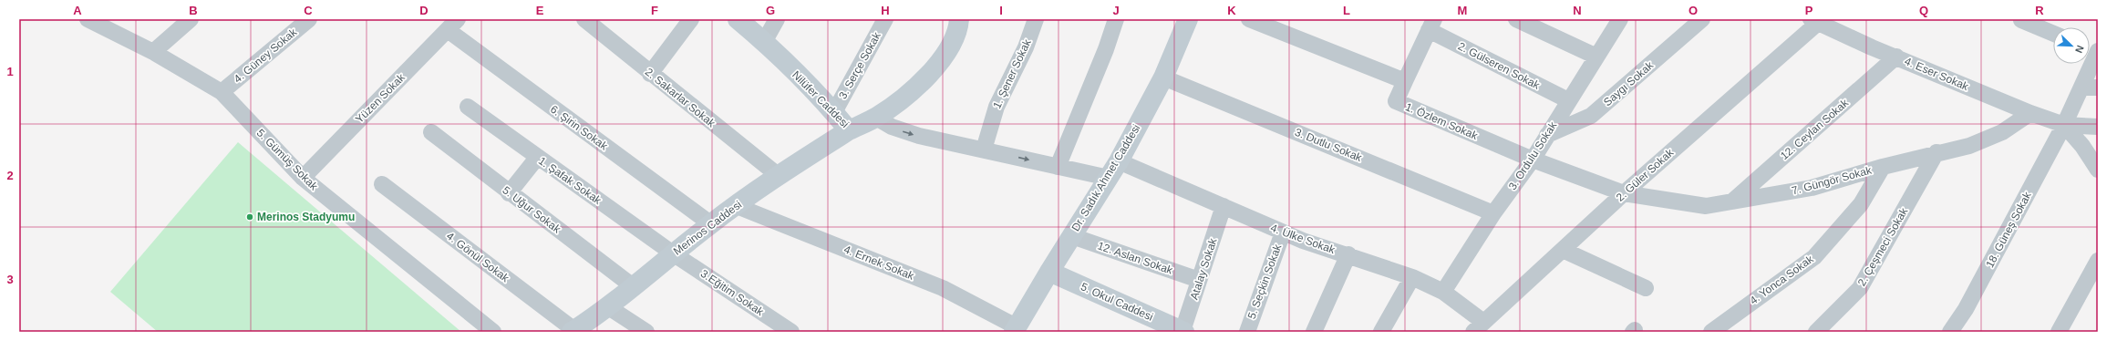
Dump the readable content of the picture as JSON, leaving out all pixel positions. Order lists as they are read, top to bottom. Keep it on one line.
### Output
{"streets":{"main road":["Nilüfer Caddesi","Dr. Sadık Ahmet Caddesi","Merinos Caddesi","5. Okul Caddesi"],"street":["4. Güney Sokak","3. Serçe Sokak","2. Gülseren Sokak","1. Şener Sokak","4. Eser Sokak","Saygı Sokak","2. Sakarlar Sokak","Yüzen Sokak","1. Özlem Sokak","6. Şirin Sokak","12. Ceylan Sokak","3. Dutlu Sokak","3. Ordulu Sokak","5. Gümüş Sokak","2. Güler Sokak","1. Şafak Sokak","7. Güngör Sokak","5. Uğur Sokak","18. Güneş Sokak","4. Ülke Sokak","2. Çeşmeci Sokak","4. Gönül Sokak","12. Aslan Sokak","4. Ernek Sokak","Atalay Sokak","4. Yonca Sokak","5. Seçkin Sokak","3.Eğitim Sokak"]},"crossings":[["4. Güney Sokak","5. Gümüş Sokak"],["3. Serçe Sokak","Nilüfer Caddesi"],["2. Gülseren Sokak","3. Ordulu Sokak"],["4. Eser Sokak","12. Ceylan Sokak"],["4. Eser Sokak","2. Güler Sokak"],["4. Eser Sokak","7. Güngör Sokak"],["4. Eser Sokak","18. Güneş Sokak"],["Saygı Sokak","3. Ordulu Sokak"],["2. Sakarlar Sokak","Merinos Caddesi"],["Yüzen Sokak","6. Şirin Sokak"],["Yüzen Sokak","5. Gümüş Sokak"],["Nilüfer Caddesi","Merinos Caddesi"],["1. Özlem Sokak","3. Ordulu Sokak"],["1. Özlem Sokak","2. Güler Sokak"],["1. Özlem Sokak","7. Güngör Sokak"],["6. Şirin Sokak","Merinos Caddesi"],["12. Ceylan Sokak","7. Güngör Sokak"],["3. Dutlu Sokak","3. Ordulu Sokak"],["3. Dutlu Sokak","Dr. Sadık Ahmet Caddesi"],["3. Ordulu Sokak","4. Ülke Sokak"],["2. Güler Sokak","7. Güngör Sokak"],["2. Güler Sokak","4. Ülke Sokak"],["Dr. Sadık Ahmet Caddesi","4. Ülke Sokak"],["Dr. Sadık Ahmet Caddesi","12. Aslan Sokak"],["Dr. Sadık Ahmet Caddesi","4. Ernek Sokak"],["Dr. Sadık Ahmet Caddesi","5. Okul Caddesi"],["1. Şafak Sokak","Merinos Caddesi"],["1. Şafak Sokak","3.Eğitim Sokak"],["7. Güngör Sokak","2. Çeşmeci Sokak"],["7. Güngör Sokak","4. Yonca Sokak"],["5. Uğur Sokak","Merinos Caddesi"],["Merinos Caddesi","4. Gönül Sokak"],["Merinos Caddesi","4. Ernek Sokak"],["Merinos Caddesi","3.Eğitim Sokak"],["4. Ülke Sokak","Atalay Sokak"],["4. Ülke Sokak","5. Seçkin Sokak"],["12. Aslan Sokak","Atalay Sokak"],["Atalay Sokak","5. Okul Caddesi"]],"places":["Merinos Stadyumu"],"north":"bottom right","grid":{"columns":["A","B","C","D","E","F","G","H","I","J","K","L","M","N","O","P","Q","R"],"rows":["1","2","3"]}}
